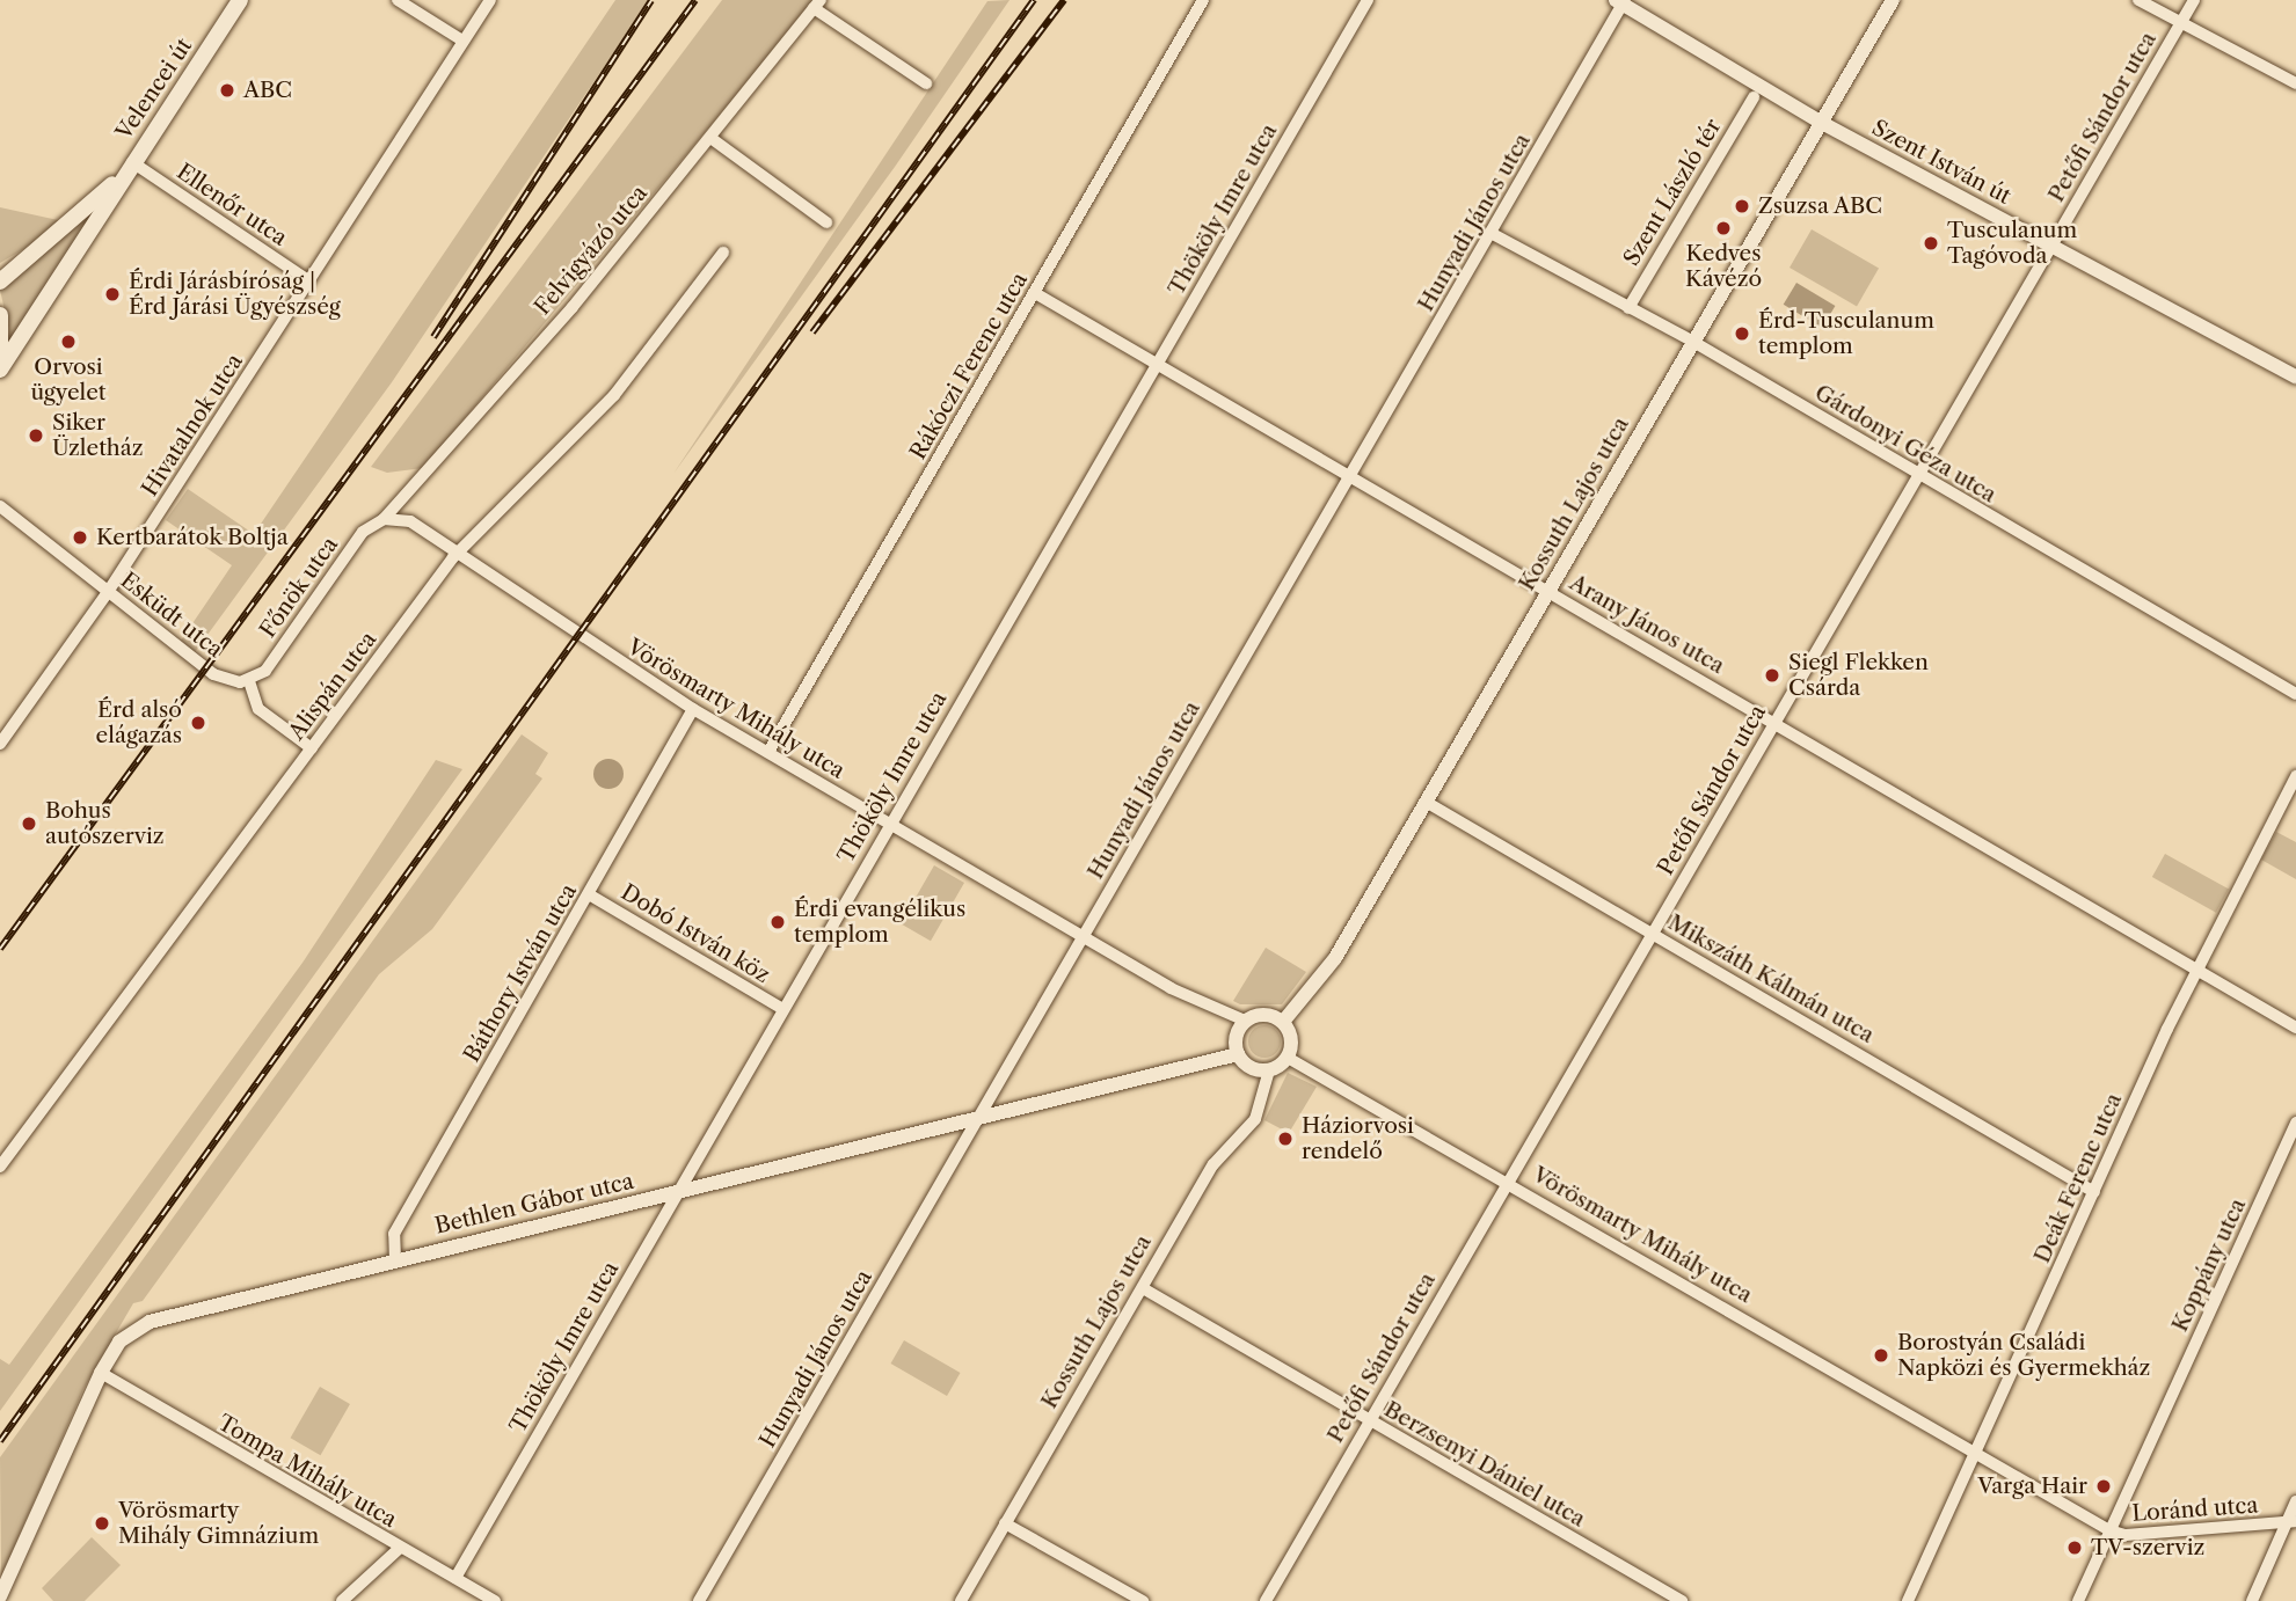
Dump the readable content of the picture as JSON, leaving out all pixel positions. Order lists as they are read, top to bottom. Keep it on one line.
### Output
{"streets":{"main road":["Velencei út"],"street":["Petőfi Sándor utca","Szent István út","Szent László tér","Ellenőr utca","Thököly Imre utca","Hunyadi János utca","Felvigyázó utca","Rákóczi Ferenc utca","Hivatalnok utca","Gárdonyi Géza utca","Kossuth Lajos utca","Főnök utca","Esküdt utca","Arany János utca","Alispán utca","Vörösmarty Mihály utca","Dobó István köz","Báthory István utca","Mikszáth Kálmán utca","Deák Ferenc utca","Bethlen Gábor utca","Koppány utca","Berzsenyi Dániel utca","Tompa Mihály utca","Loránd utca"]},"crossings":[["Velencei út","Ellenőr utca"],["Petőfi Sándor utca","Szent István út"],["Petőfi Sándor utca","Gárdonyi Géza utca"],["Petőfi Sándor utca","Arany János utca"],["Petőfi Sándor utca","Vörösmarty Mihály utca"],["Petőfi Sándor utca","Mikszáth Kálmán utca"],["Petőfi Sándor utca","Berzsenyi Dániel utca"],["Szent István út","Hunyadi János utca"],["Szent István út","Kossuth Lajos utca"],["Szent László tér","Gárdonyi Géza utca"],["Ellenőr utca","Hivatalnok utca"],["Thököly Imre utca","Arany János utca"],["Thököly Imre utca","Vörösmarty Mihály utca"],["Thököly Imre utca","Dobó István köz"],["Thököly Imre utca","Bethlen Gábor utca"],["Thököly Imre utca","Tompa Mihály utca"],["Hunyadi János utca","Gárdonyi Géza utca"],["Hunyadi János utca","Arany János utca"],["Hunyadi János utca","Vörösmarty Mihály utca"],["Hunyadi János utca","Bethlen Gábor utca"],["Felvigyázó utca","Főnök utca"],["Felvigyázó utca","Vörösmarty Mihály utca"],["Rákóczi Ferenc utca","Arany János utca"],["Rákóczi Ferenc utca","Vörösmarty Mihály utca"],["Hivatalnok utca","Esküdt utca"],["Gárdonyi Géza utca","Kossuth Lajos utca"],["Kossuth Lajos utca","Arany János utca"],["Kossuth Lajos utca","Vörösmarty Mihály utca"],["Kossuth Lajos utca","Mikszáth Kálmán utca"],["Kossuth Lajos utca","Bethlen Gábor utca"],["Kossuth Lajos utca","Berzsenyi Dániel utca"],["Főnök utca","Esküdt utca"],["Főnök utca","Vörösmarty Mihály utca"],["Arany János utca","Deák Ferenc utca"],["Alispán utca","Vörösmarty Mihály utca"],["Vörösmarty Mihály utca","Báthory István utca"],["Vörösmarty Mihály utca","Deák Ferenc utca"],["Vörösmarty Mihály utca","Bethlen Gábor utca"],["Vörösmarty Mihály utca","Loránd utca"],["Dobó István köz","Báthory István utca"],["Báthory István utca","Bethlen Gábor utca"],["Mikszáth Kálmán utca","Deák Ferenc utca"],["Deák Ferenc utca","Loránd utca"],["Bethlen Gábor utca","Tompa Mihály utca"],["Koppány utca","Loránd utca"]],"places":["ABC","Zsuzsa ABC","Kedves Kávézó","Tusculanum Tagóvoda","Érdi Járásbíróság | Érd Járási Ügyészség","Érd-Tusculanum templom","Orvosi ügyelet","Siker Üzletház","Kertbarátok Boltja","Siegl Flekken Csárda","Érd alsó elágazás","Bohus autószerviz","Érdi evangélikus templom","Háziorvosi rendelő","Borostyán Családi Napközi és Gyermekház","Varga Hair","Vörösmarty Mihály Gimnázium","TV-szerviz"]}
